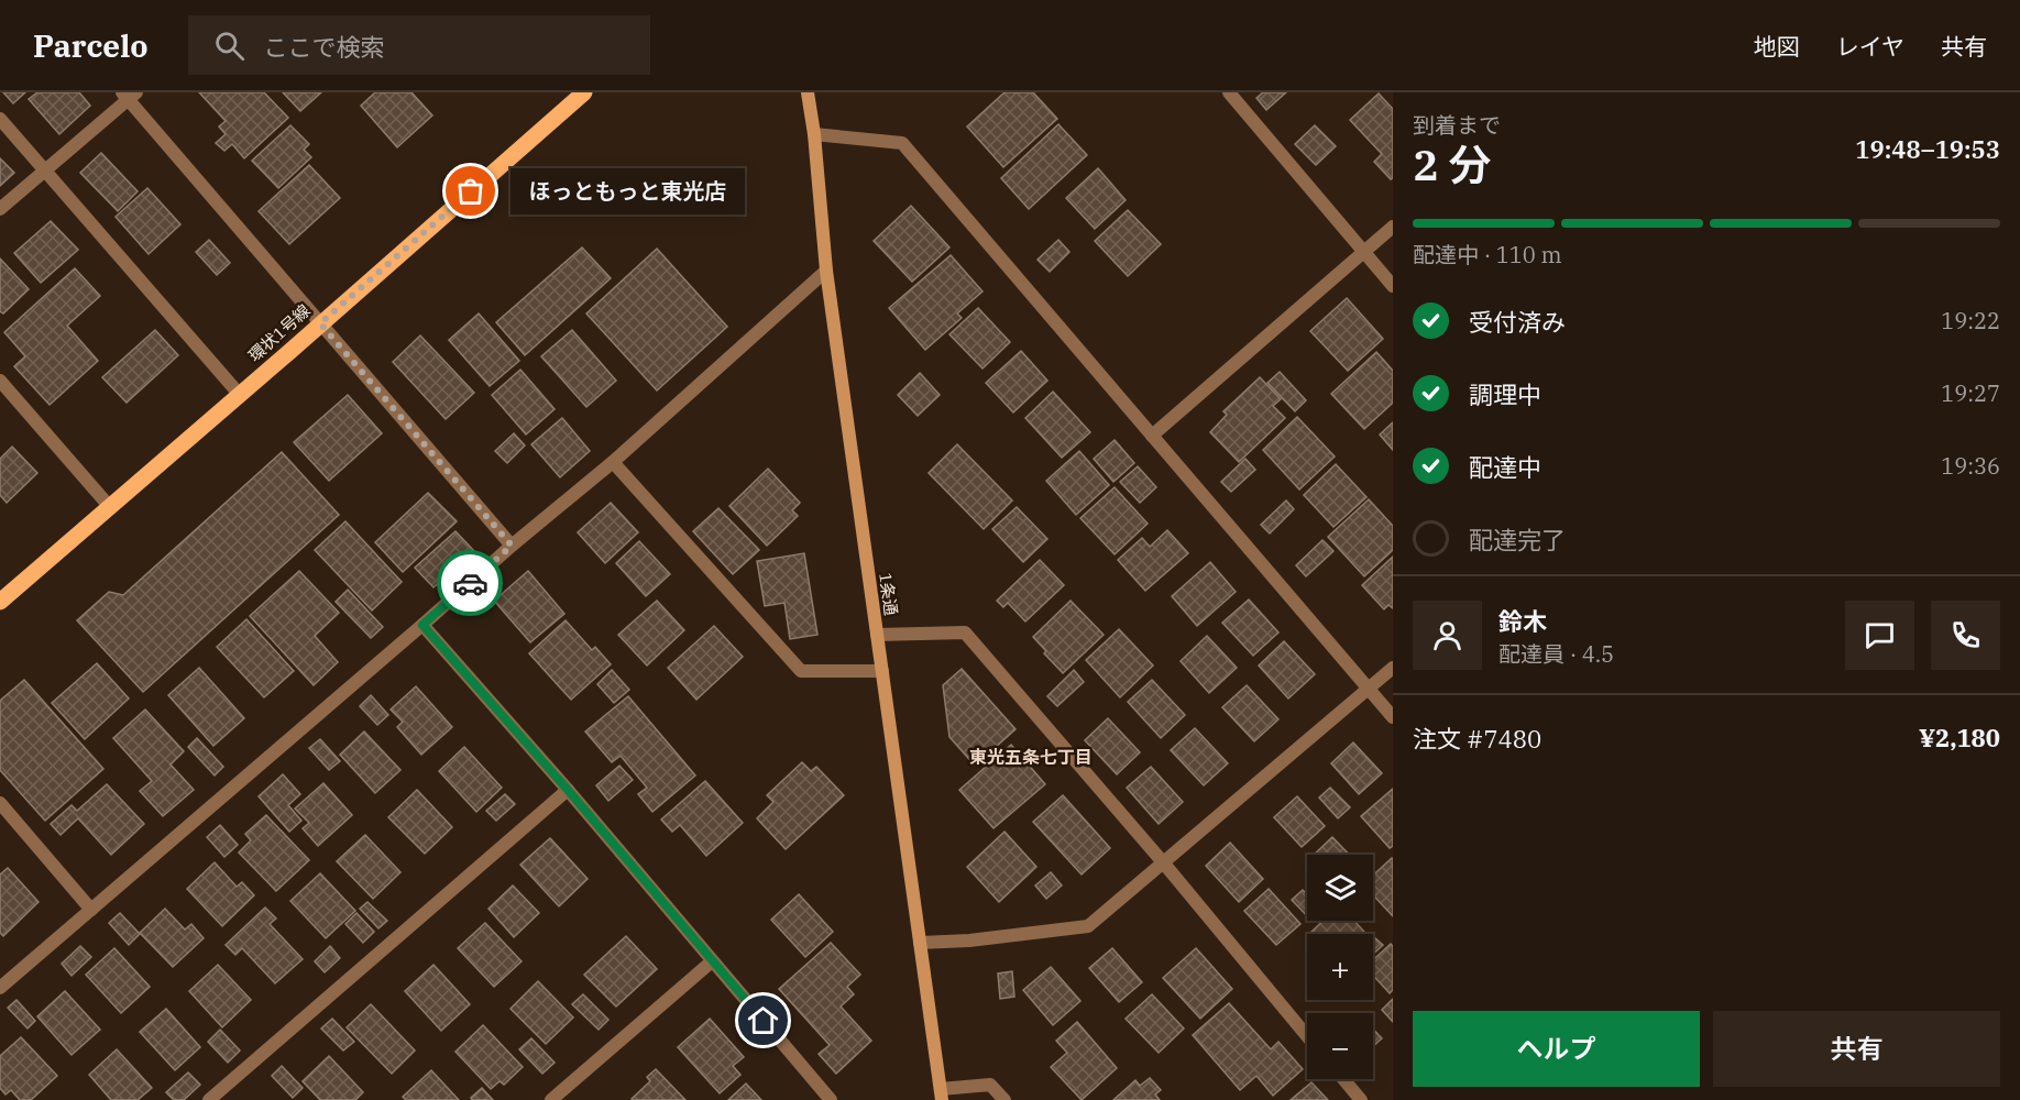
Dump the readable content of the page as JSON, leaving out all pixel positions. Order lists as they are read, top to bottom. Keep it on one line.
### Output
{"streets":{"main road":["環状1号線","1条通"]},"districts":["東光五条七丁目"],"places":["ほっともっと東光店"],"page":{"header":"Parcelo","search":"ここで検索","nav":["地図","レイヤ","共有"],"heading":["2 分","到着まで","19:48–19:53"],"panel":["鈴木","配達員 · 4.5","注文 #7480","¥2,180"],"bubble":"ほっともっと東光店","bar":"配達中 · 110 m","list":[["受付済み","19:22"],["調理中","19:27"],["配達中","19:36"],"配達完了"],"map_buttons":["+","−"],"buttons":["ヘルプ","共有"]}}
